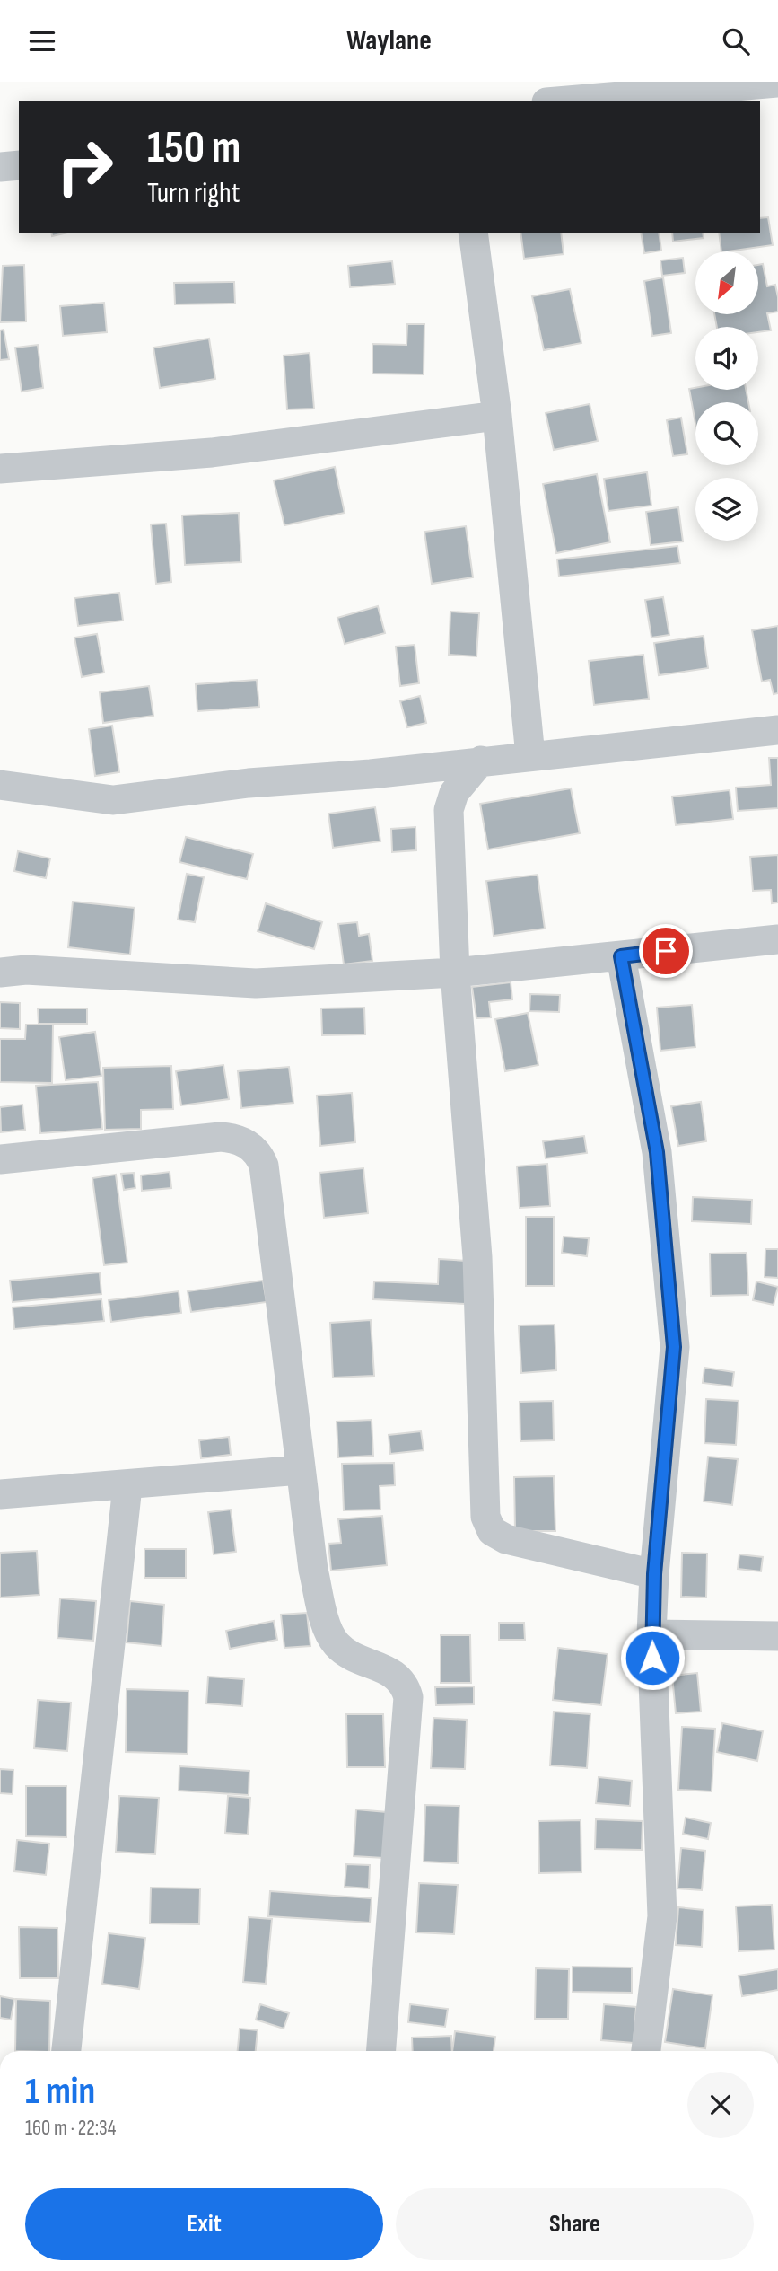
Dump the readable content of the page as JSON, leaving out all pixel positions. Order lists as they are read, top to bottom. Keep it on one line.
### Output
{"north":"bottom left","page":{"header":"Waylane","turn":["150 m","Turn right"],"heading":["1 min","160 m · 22:34"],"buttons":["Exit","Share"]}}
